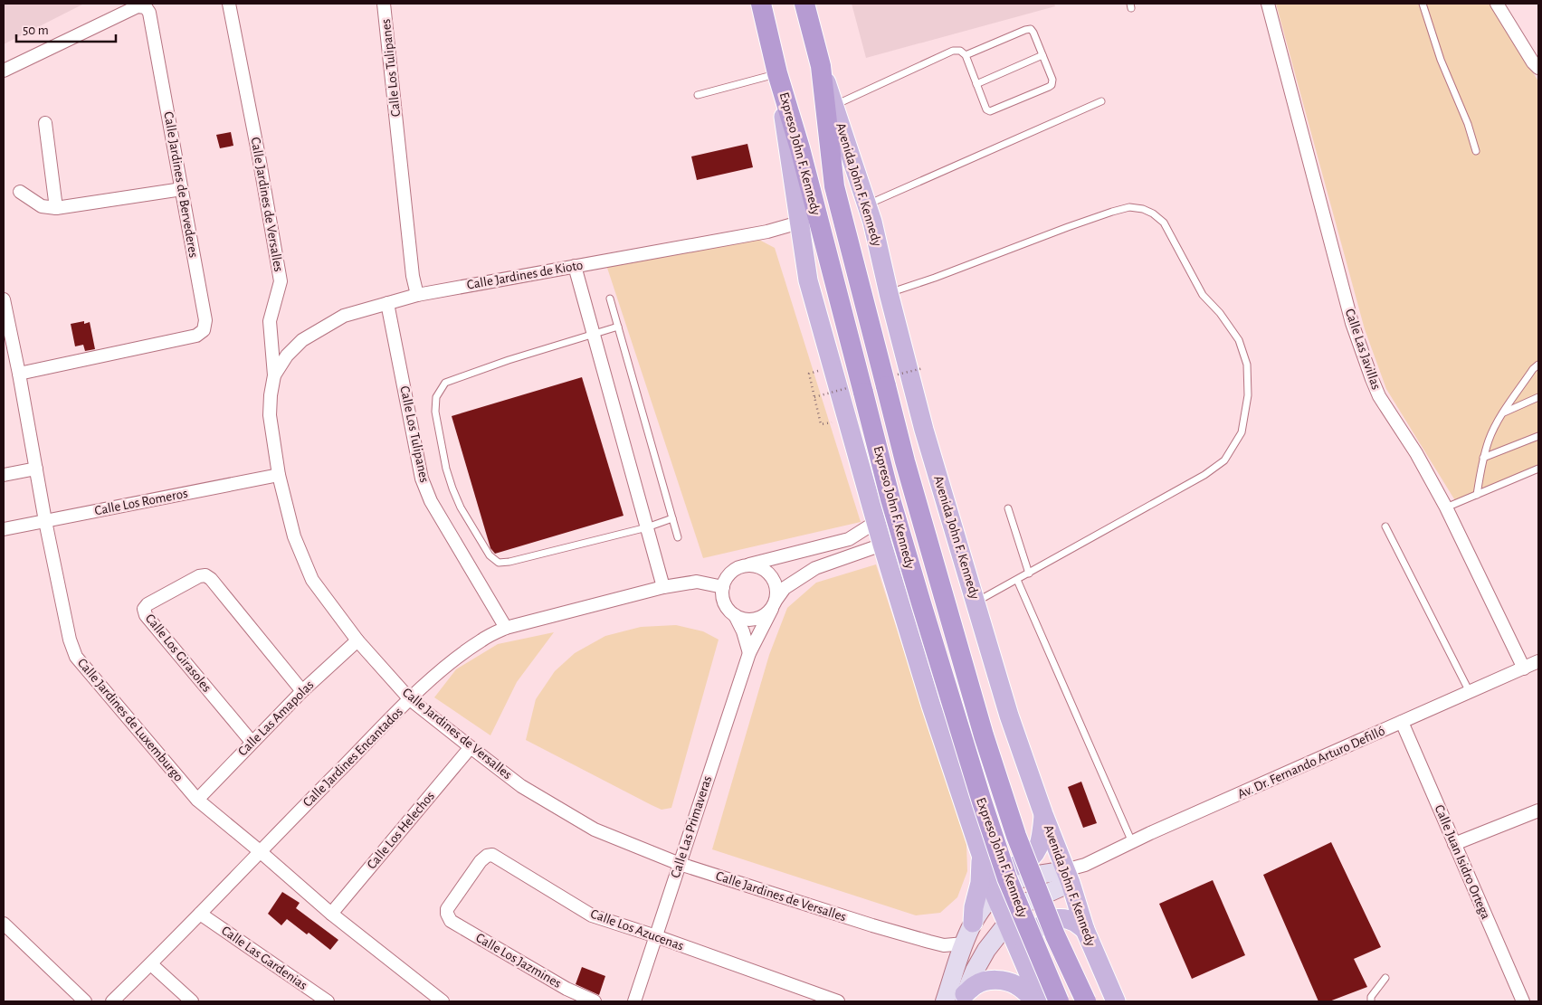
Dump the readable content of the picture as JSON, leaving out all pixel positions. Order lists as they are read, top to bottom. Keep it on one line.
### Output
{"streets":{"highway":["Expreso John F. Kennedy"],"main road":["Avenida John F. Kennedy"],"street":["Calle Los Tulipanes","Calle Jardines de Bervederes","Calle Jardines de Versalles","Calle Jardines de Kioto","Calle Las Javillas","Calle Los Romeros","Calle Los Girasoles","Calle Las Amapolas","Calle Jardines de Luxemburgo","Calle Jardines Encantados","Av. Dr. Fernando Arturo Defilló","Calle Las Primaveras","Calle Los Helechos","Calle Juan Isidro Ortega","Calle Los Azucenas","Calle Las Gardenias","Calle Los Jazmines"]},"crossings":[["Calle Los Tulipanes","Calle Jardines de Kioto"],["Calle Los Tulipanes","Calle Jardines Encantados"],["Expreso John F. Kennedy","Avenida John F. Kennedy"],["Calle Jardines de Bervederes","Calle Jardines de Luxemburgo"],["Avenida John F. Kennedy","Av. Dr. Fernando Arturo Defilló"],["Calle Jardines de Versalles","Calle Jardines de Kioto"],["Calle Jardines de Versalles","Calle Los Romeros"],["Calle Jardines de Versalles","Calle Las Amapolas"],["Calle Jardines de Versalles","Calle Jardines Encantados"],["Calle Jardines de Versalles","Calle Las Primaveras"],["Calle Jardines de Versalles","Calle Los Helechos"],["Calle Las Javillas","Av. Dr. Fernando Arturo Defilló"],["Calle Los Romeros","Calle Jardines de Luxemburgo"],["Calle Los Girasoles","Calle Las Amapolas"],["Calle Las Amapolas","Calle Jardines de Luxemburgo"],["Calle Jardines de Luxemburgo","Calle Jardines Encantados"],["Calle Jardines de Luxemburgo","Calle Los Helechos"],["Calle Jardines Encantados","Calle Las Primaveras"],["Calle Jardines Encantados","Calle Las Gardenias"],["Av. Dr. Fernando Arturo Defilló","Calle Juan Isidro Ortega"],["Calle Las Primaveras","Calle Los Azucenas"],["Calle Los Azucenas","Calle Los Jazmines"]],"scale_bar":"50 m"}
